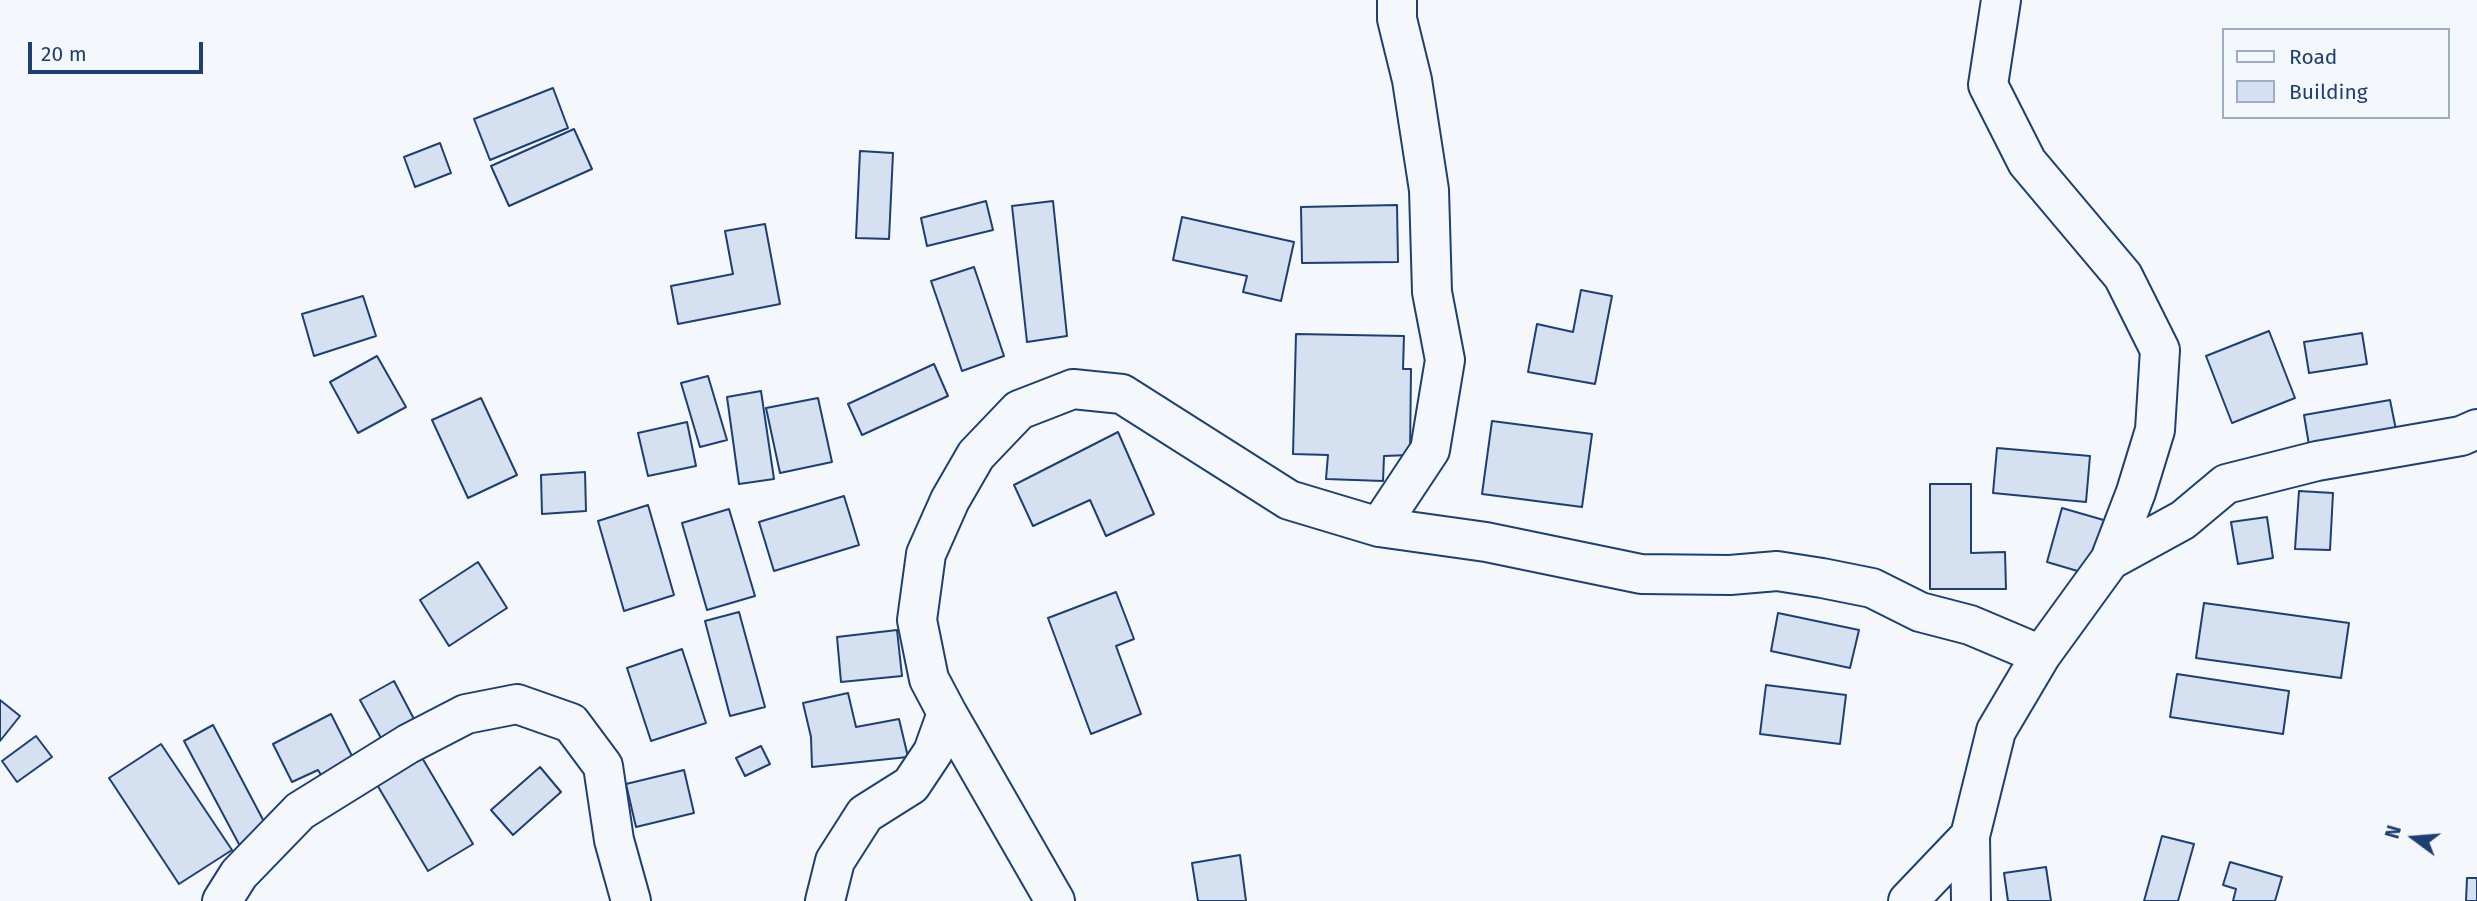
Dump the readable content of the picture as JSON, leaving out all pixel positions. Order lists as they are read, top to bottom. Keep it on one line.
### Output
{"legend":["Road","Building"],"scale_bar":"20 m","north":"left"}
